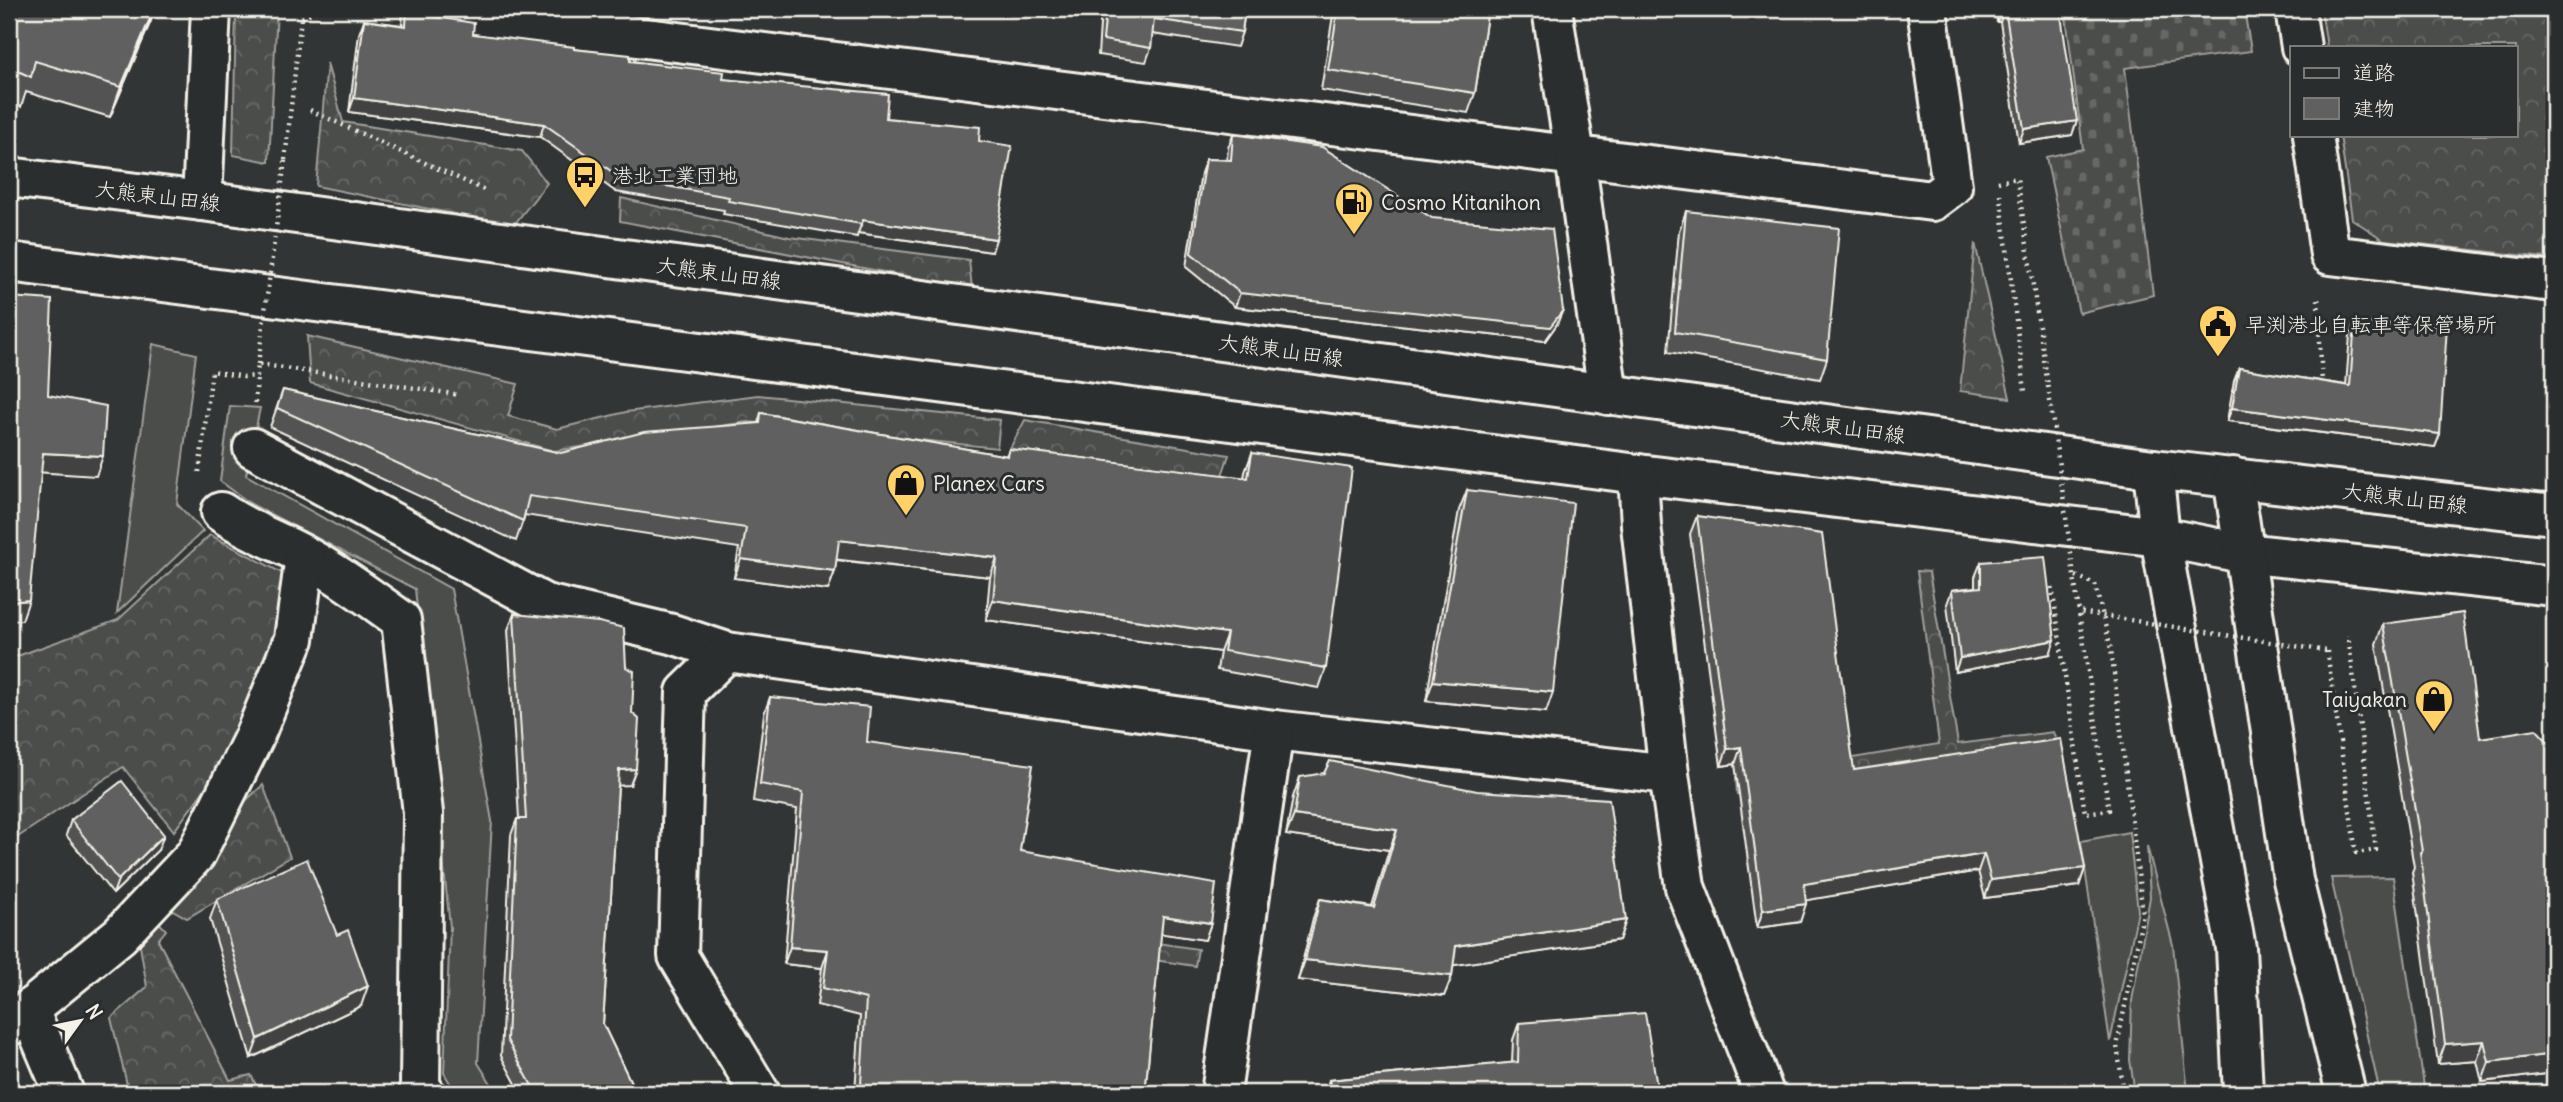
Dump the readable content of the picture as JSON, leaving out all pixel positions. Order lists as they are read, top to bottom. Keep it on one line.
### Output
{"streets":{"main road":["大熊東山田線"]},"places":{"bus stop":["港北工業団地"],"fuel station":["Cosmo Kitanihon"],"public building":["早渕港北自転車等保管場所"],"shop":["Planex Cars","Taiyakan"]},"legend":["道路","建物"],"north":"top right"}
